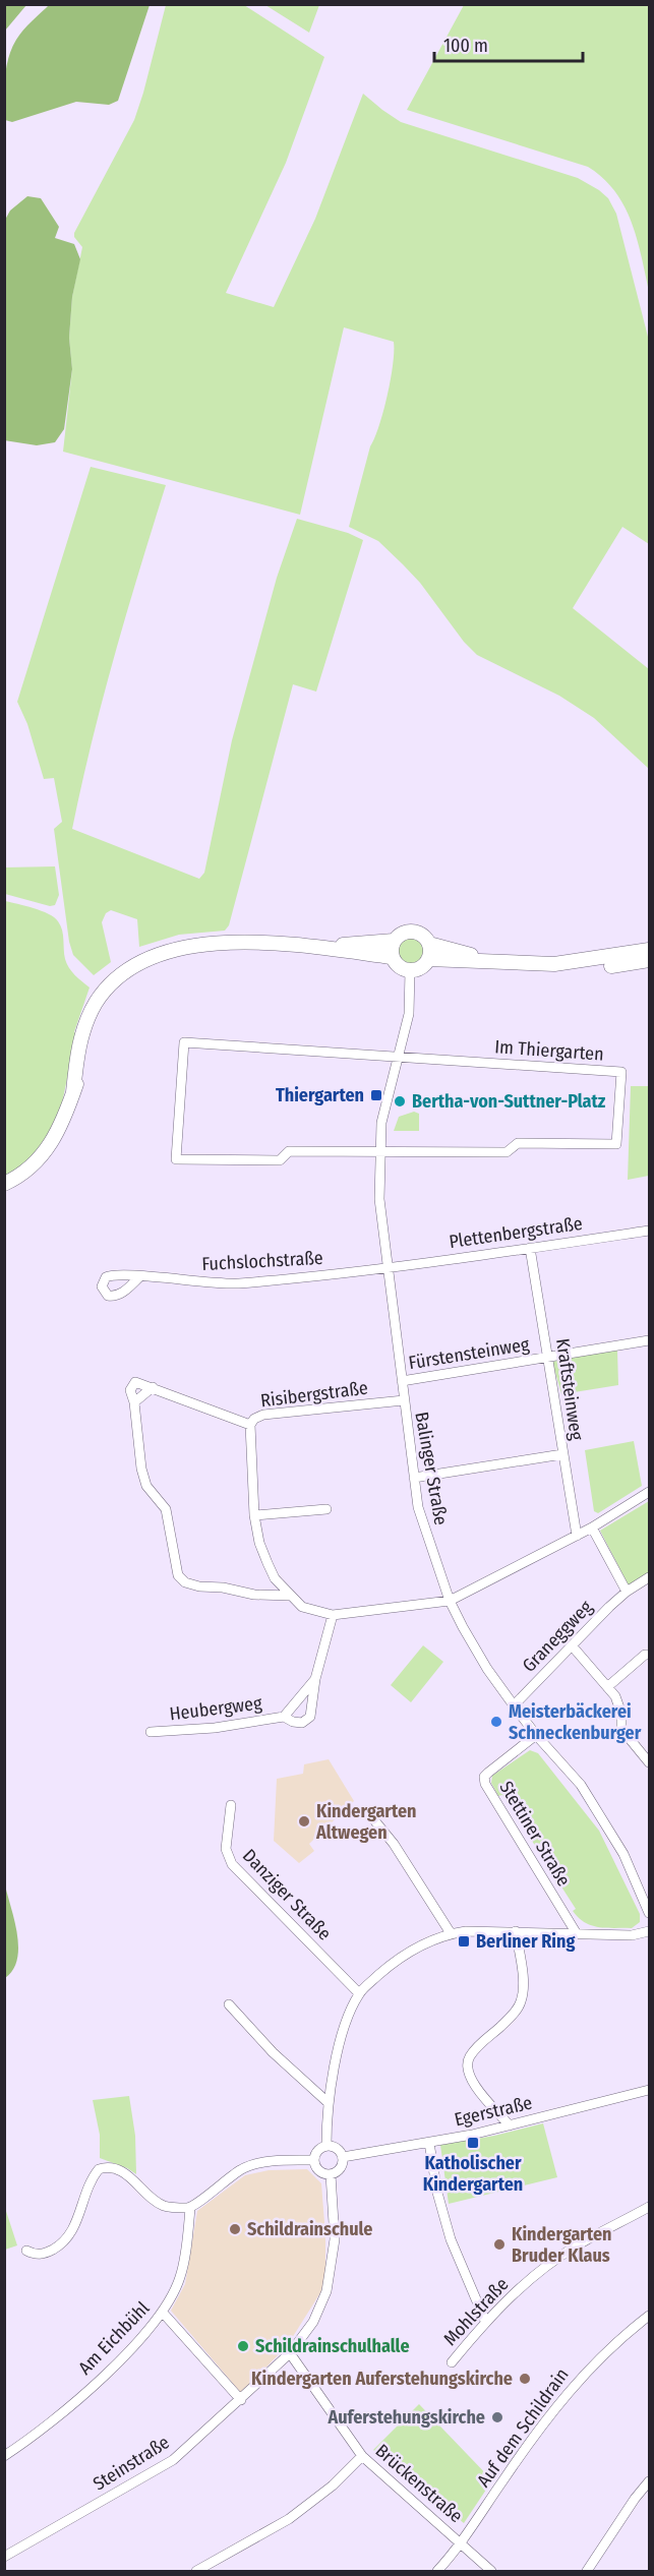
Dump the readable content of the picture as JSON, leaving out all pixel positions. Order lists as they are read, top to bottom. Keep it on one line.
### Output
{"streets":{"street":["Im Thiergarten","Plettenbergstraße","Fuchslochstraße","Fürstensteinweg","Kraftsteinweg","Risibergstraße","Balinger Straße","Graneggweg","Heubergweg","Stettiner Straße","Danziger Straße","Egerstraße","Mohlstraße","Am Eichbühl","Auf dem Schildrain","Steinstraße","Brückenstraße"]},"crossings":[["Im Thiergarten","Balinger Straße"],["Plettenbergstraße","Fuchslochstraße"],["Plettenbergstraße","Kraftsteinweg"],["Plettenbergstraße","Balinger Straße"],["Fuchslochstraße","Balinger Straße"],["Fürstensteinweg","Kraftsteinweg"],["Fürstensteinweg","Balinger Straße"],["Risibergstraße","Balinger Straße"],["Risibergstraße","Heubergweg"],["Balinger Straße","Graneggweg"],["Balinger Straße","Stettiner Straße"],["Auf dem Schildrain","Brückenstraße"],["Steinstraße","Brückenstraße"]],"places":{"transit":["Thiergarten","Berliner Ring","Katholischer Kindergarten"],"other":["Bertha-von-Suttner-Platz","Meisterbäckerei Schneckenburger","Kindergarten Altwegen","Schildrainschule","Kindergarten Bruder Klaus","Schildrainschulhalle","Kindergarten Auferstehungskirche","Auferstehungskirche"]},"scale_bar":"100 m"}
